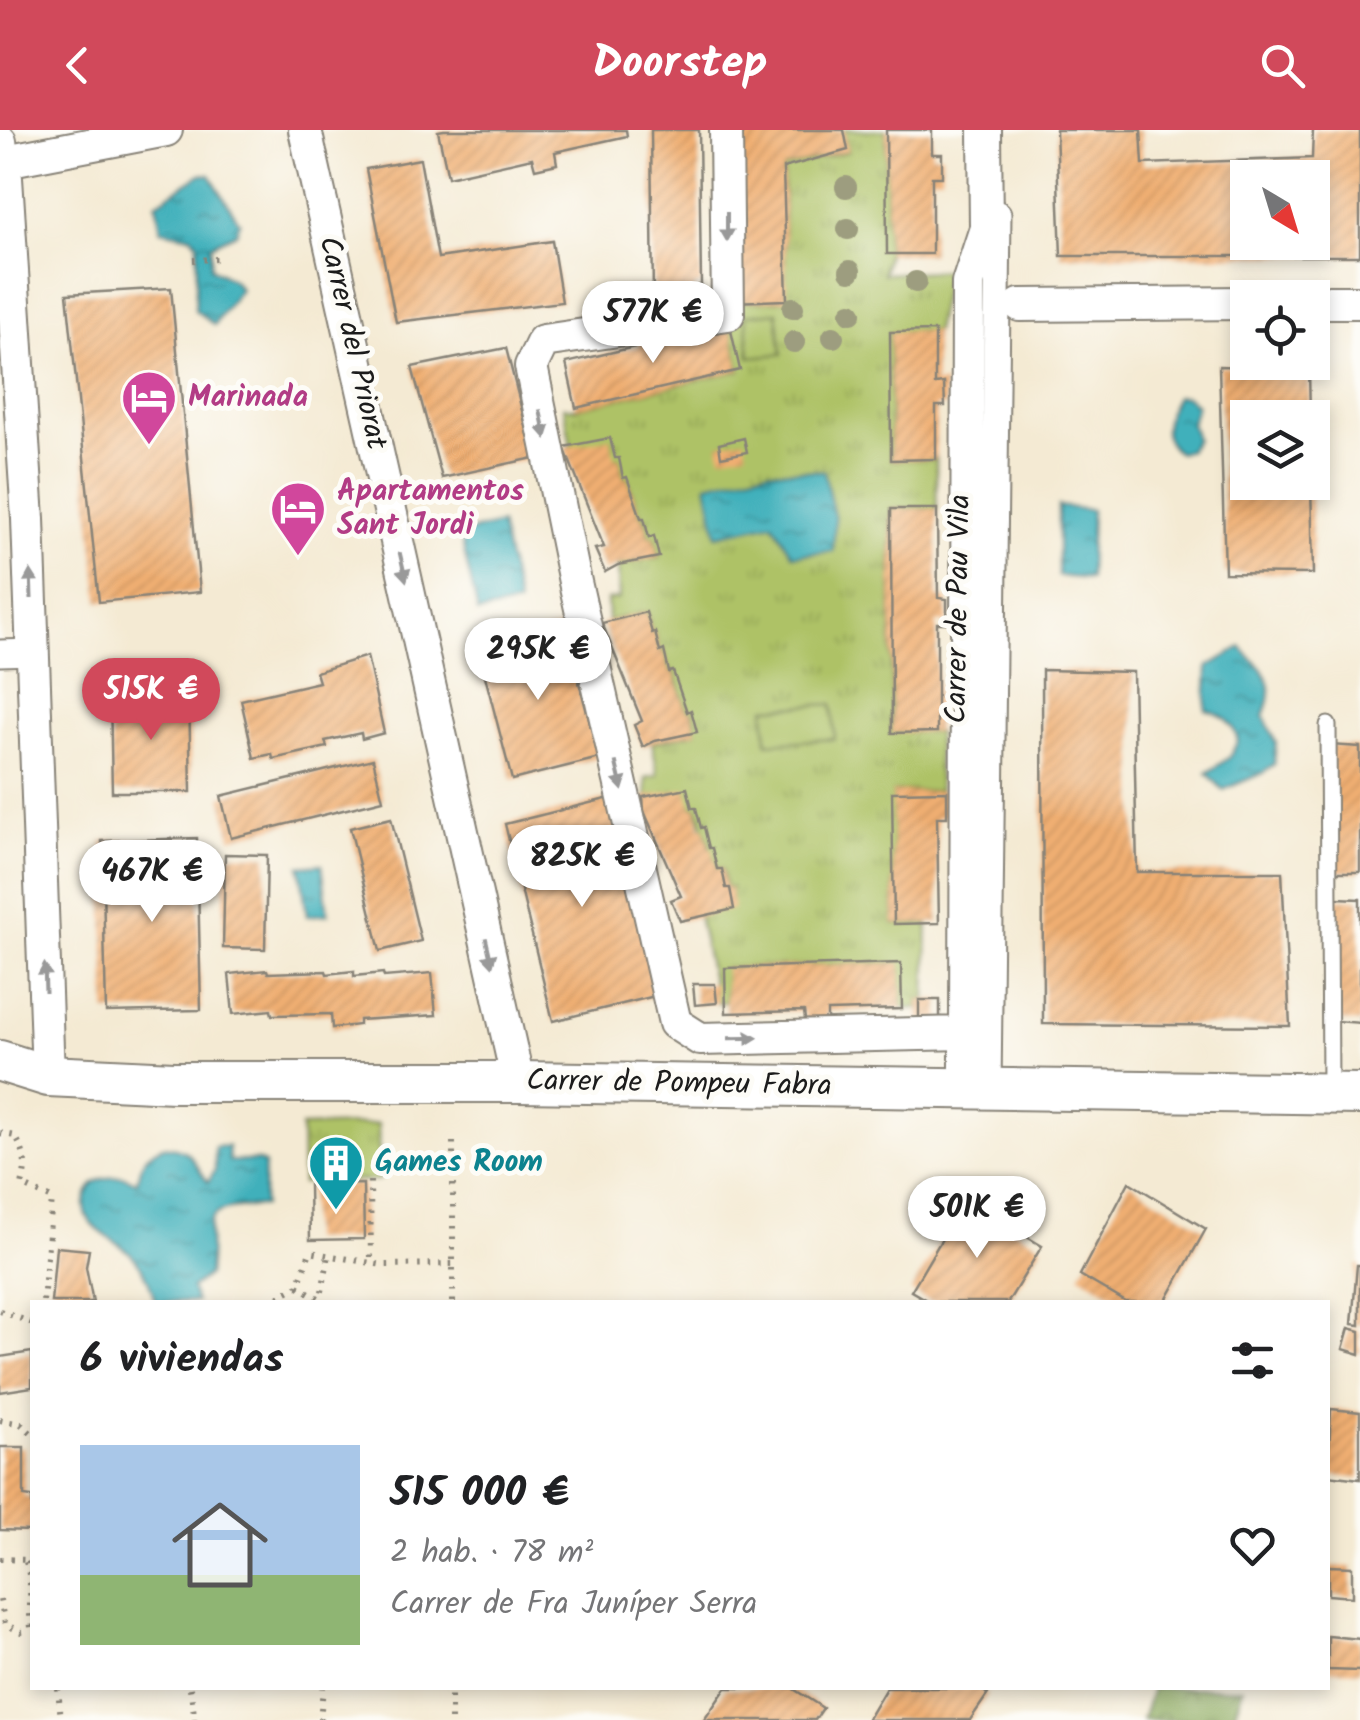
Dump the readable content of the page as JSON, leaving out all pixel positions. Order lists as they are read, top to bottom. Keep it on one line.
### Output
{"streets":{"street":["Carrer del Priorat","Carrer de Pau Vila","Carrer de Pompeu Fabra"]},"crossings":[["Carrer del Priorat","Carrer de Pompeu Fabra"],["Carrer de Pau Vila","Carrer de Pompeu Fabra"]],"one_way":["Carrer del Priorat"],"places":{"hotel":["Marinada","Apartamentos Sant Jordi"],"building":["Games Room"]},"north":"bottom right","page":{"header":"Doorstep","price":["577K €","295K €","515K €","825K €","467K €","501K €"],"heading":"6 viviendas","list":[{"name":"515 000 €","note":"2 hab. · 78 m² · Carrer de Fra Juníper Serra"}]}}
